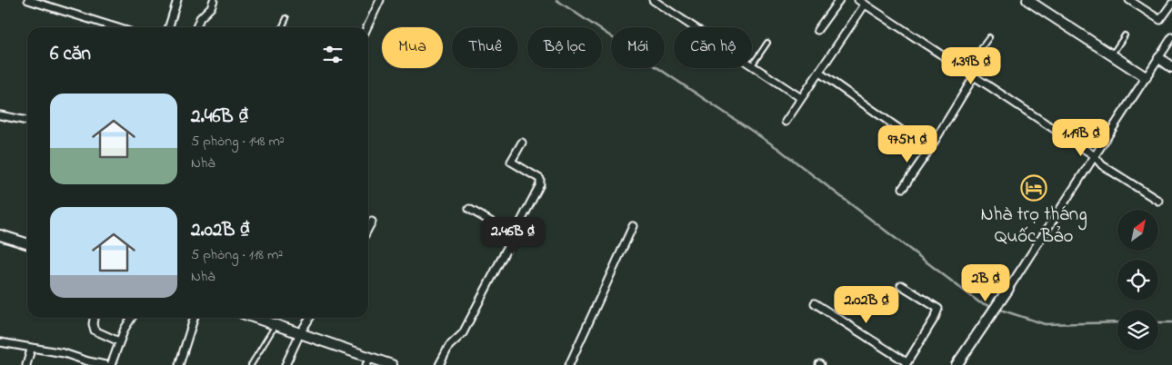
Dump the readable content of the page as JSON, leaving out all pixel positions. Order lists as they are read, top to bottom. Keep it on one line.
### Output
{"places":{"hotel":["Nhà trọ tháng Quốc Bảo"]},"north":"top right","page":{"chip":["Mua","Thuê","Bộ lọc","Mới","Căn hộ"],"heading":"6 căn","price":["1.39B ₫","1.19B ₫","975M ₫","2.46B ₫","2B ₫","2.02B ₫"],"list":[{"name":"2.46B ₫","note":"5 phòng · 148 m² · Nhà"},{"name":"2.02B ₫","note":"5 phòng · 118 m² · Nhà"}]}}
